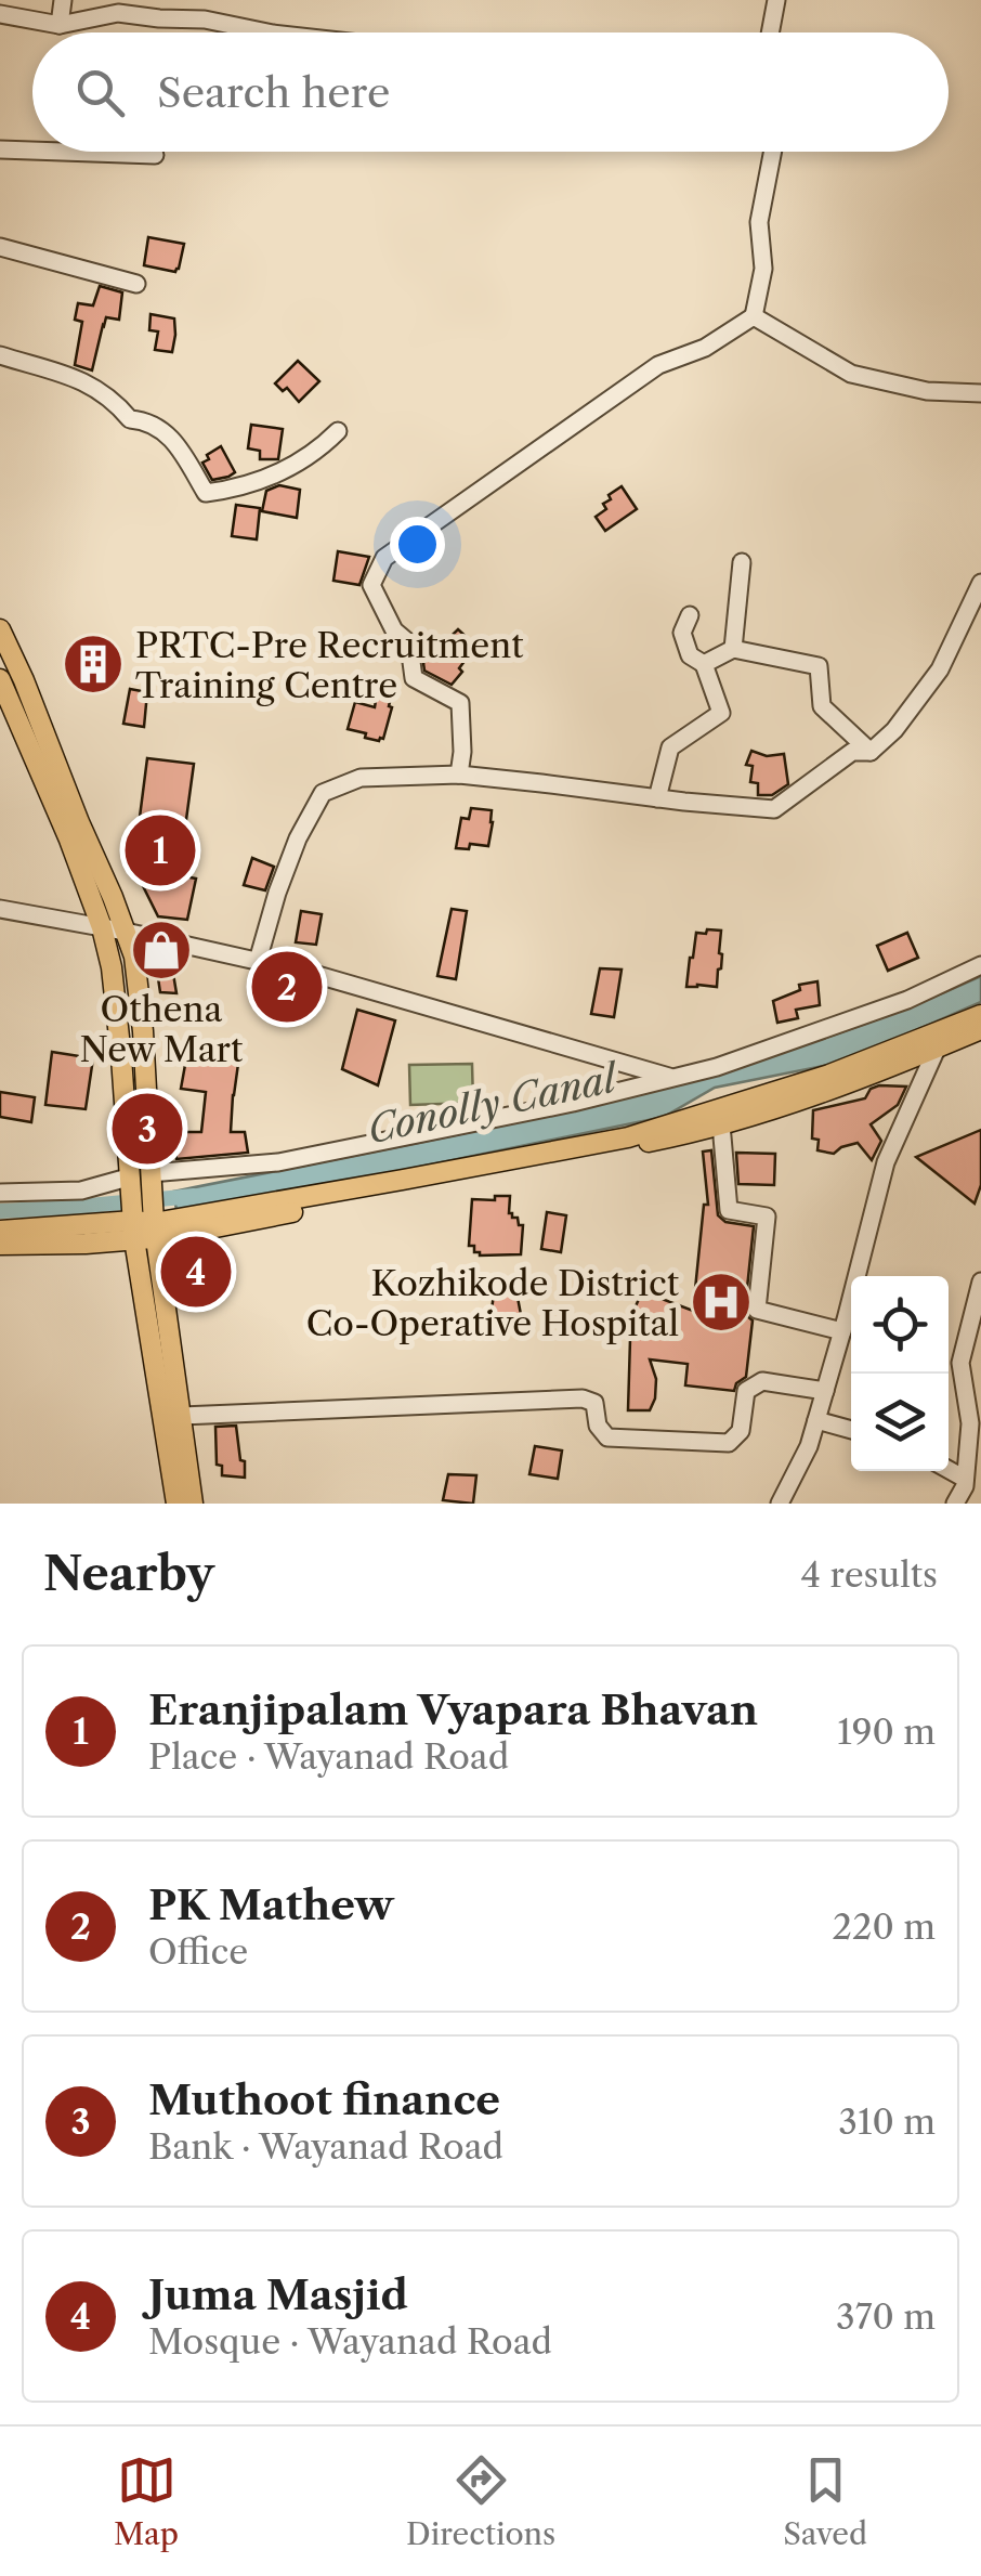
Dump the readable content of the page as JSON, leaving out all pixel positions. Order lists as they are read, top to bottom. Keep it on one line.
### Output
{"water":["Conolly Canal"],"places":{"building":["PRTC-Pre Recruitment Training Centre"],"shop":["Othena New Mart"],"hospital":["Kozhikode District Co-Operative Hospital"]},"page":{"search":"Search here","pins":["1","2","3","4"],"heading":["Nearby","4 results"],"list":[{"mark":"1","name":"Eranjipalam Vyapara Bhavan","note":"Place · Wayanad Road","value":"190 m"},{"mark":"2","name":"PK Mathew","note":"Office","value":"220 m"},{"mark":"3","name":"Muthoot finance","note":"Bank · Wayanad Road","value":"310 m"},{"mark":"4","name":"Juma Masjid","note":"Mosque · Wayanad Road","value":"370 m"}],"nav":["Map","Directions","Saved"]}}
